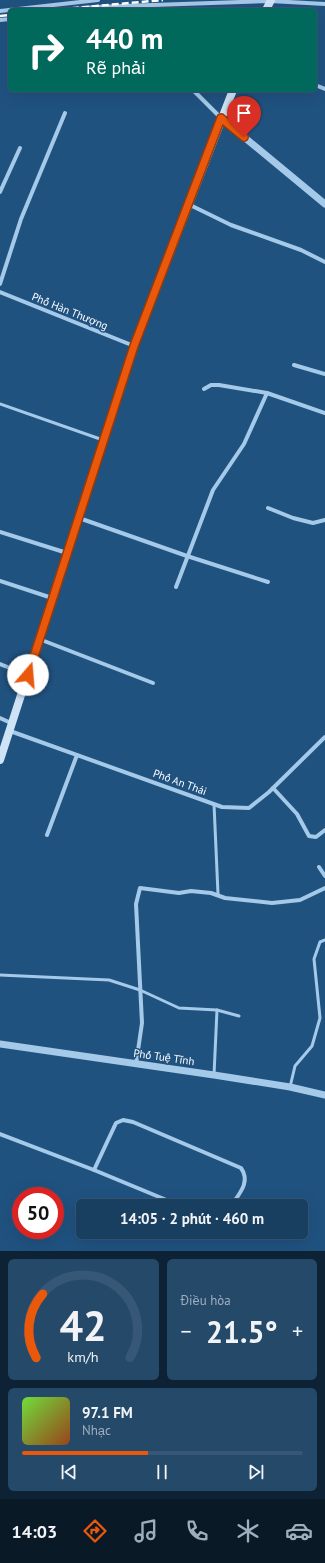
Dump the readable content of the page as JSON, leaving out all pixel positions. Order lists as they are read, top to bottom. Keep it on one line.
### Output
{"streets":{"street":["Phố Hàn Thượng","Phố An Thái","Phố Tuệ Tĩnh"]},"page":{"turn":["440 m","Rẽ phải"],"limit":"50","trip":"14:05 · 2 phút · 460 m","tile":"Điều hòa","heat":["−","21.5°","+"],"song":["97.1 FM","Nhạc"],"tabs":"14:03","gauge":["42","km/h"]}}
